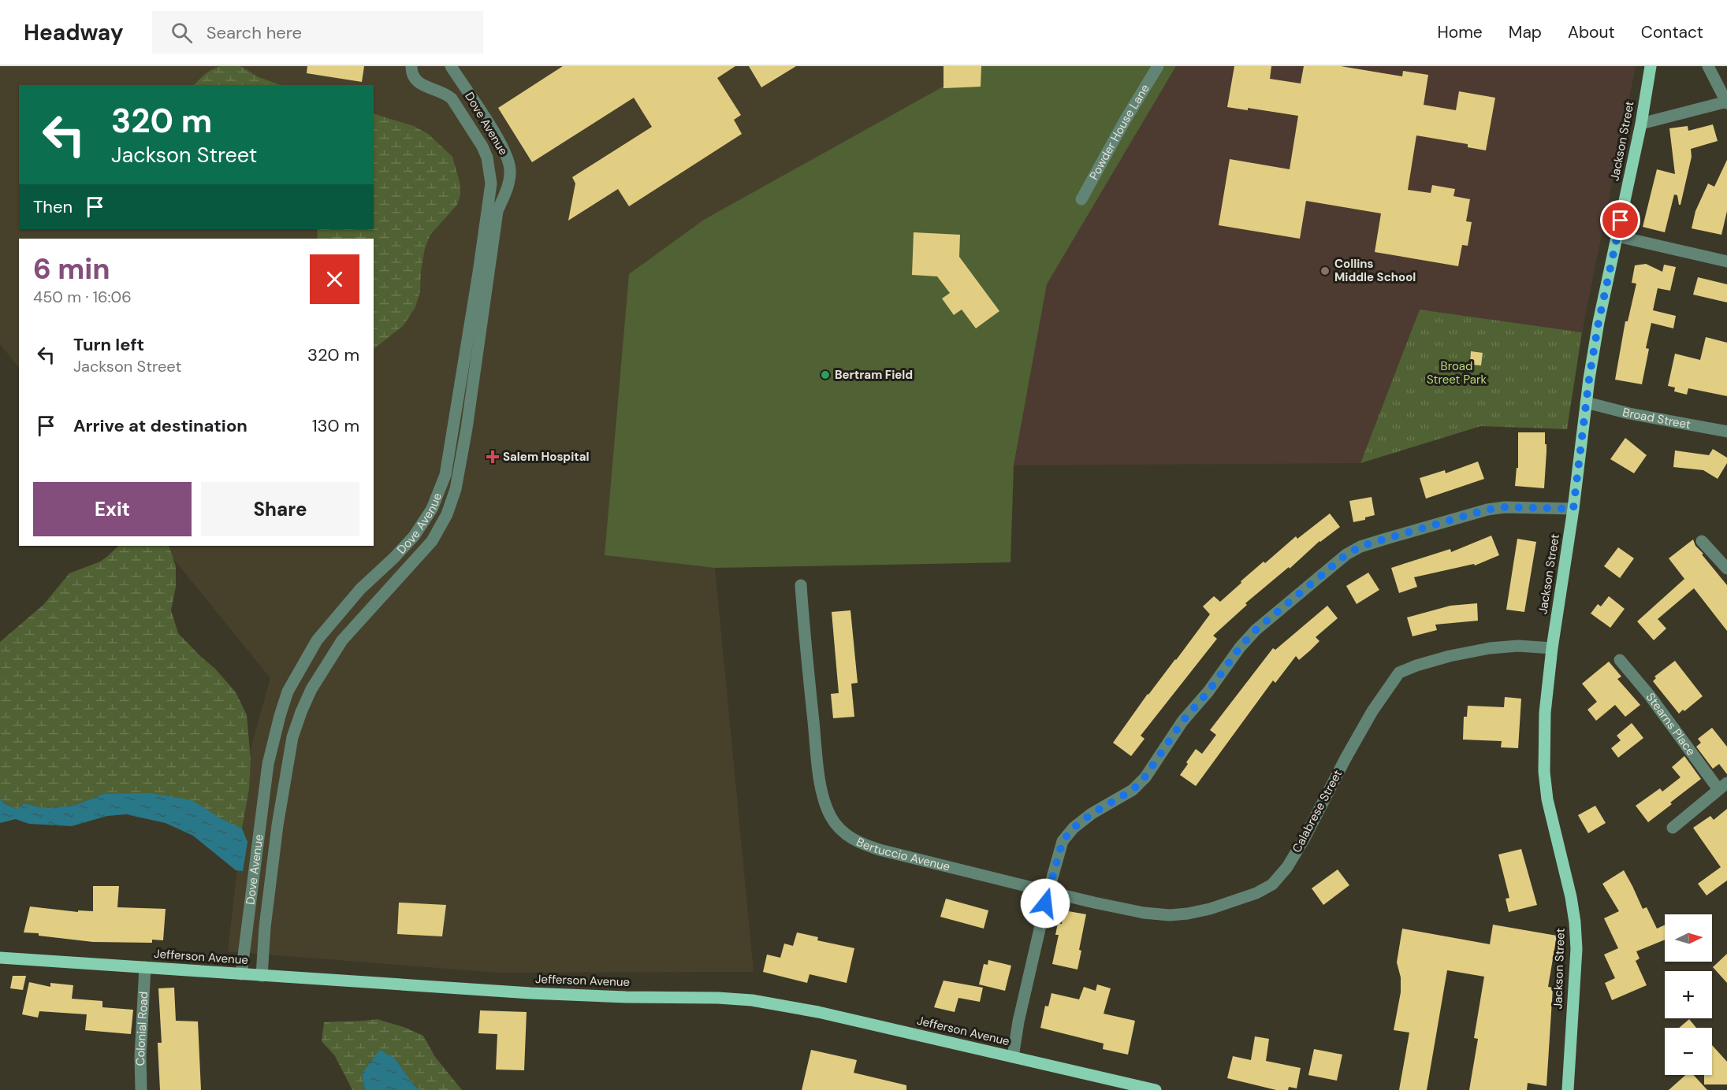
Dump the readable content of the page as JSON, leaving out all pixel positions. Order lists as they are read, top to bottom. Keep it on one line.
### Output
{"streets":{"main road":["Jackson Street","Jefferson Avenue"],"street":["Dove Avenue","Powder House Lane","Broad Street","Stearns Place","Calabrese Street","Bertuccio Avenue","Colonial Road"]},"crossings":[["Dove Avenue","Jefferson Avenue"],["Jackson Street","Broad Street"],["Jackson Street","Calabrese Street"],["Calabrese Street","Bertuccio Avenue"],["Jefferson Avenue","Colonial Road"]],"parks":["Broad Street Park"],"places":{"other":["Collins Middle School","Bertram Field"],"health":["Salem Hospital"]},"north":"right","page":{"header":"Headway","search":"Search here","nav":["Home","Map","About","Contact"],"turn":["320 m","Jackson Street"],"then":"Then","heading":["6 min","450 m · 16:06"],"list":[{"name":"Turn left","note":"Jackson Street","value":"320 m"},{"name":"Arrive at destination","value":"130 m"}],"buttons":["Exit","Share"],"map_buttons":["+","−"]}}
